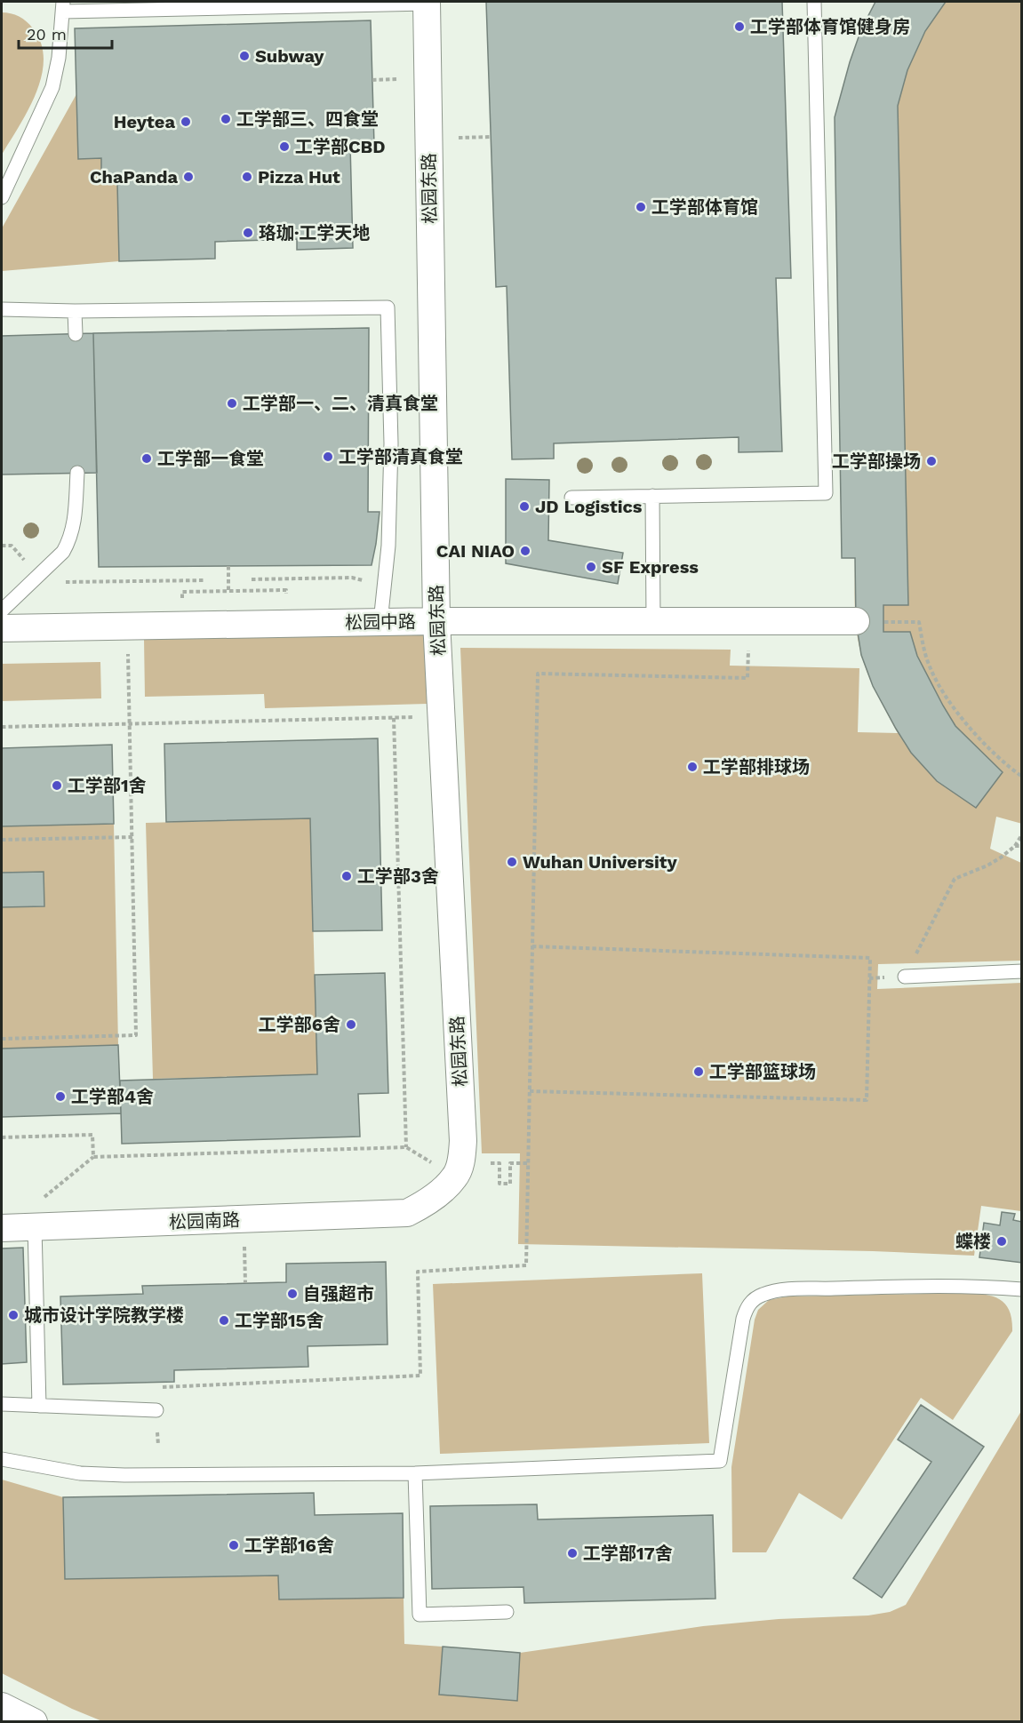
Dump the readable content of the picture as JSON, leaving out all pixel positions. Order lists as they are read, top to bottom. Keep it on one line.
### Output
{"streets":{"street":["松园东路","松园中路","松园南路"]},"crossings":[["松园东路","松园中路"],["松园东路","松园南路"]],"places":["工学部体育馆健身房","Subway","工学部三、四食堂","Heytea","工学部CBD","ChaPanda","Pizza Hut","工学部体育馆","珞珈·工学天地","工学部一、二、清真食堂","工学部清真食堂","工学部一食堂","工学部操场","JD Logistics","CAI NIAO","SF Express","工学部排球场","工学部1舍","Wuhan University","工学部3舍","工学部6舍","工学部篮球场","工学部4舍","蝶楼","自强超市","城市设计学院教学楼","工学部15舍","工学部16舍","工学部17舍"],"scale_bar":"20 m"}
